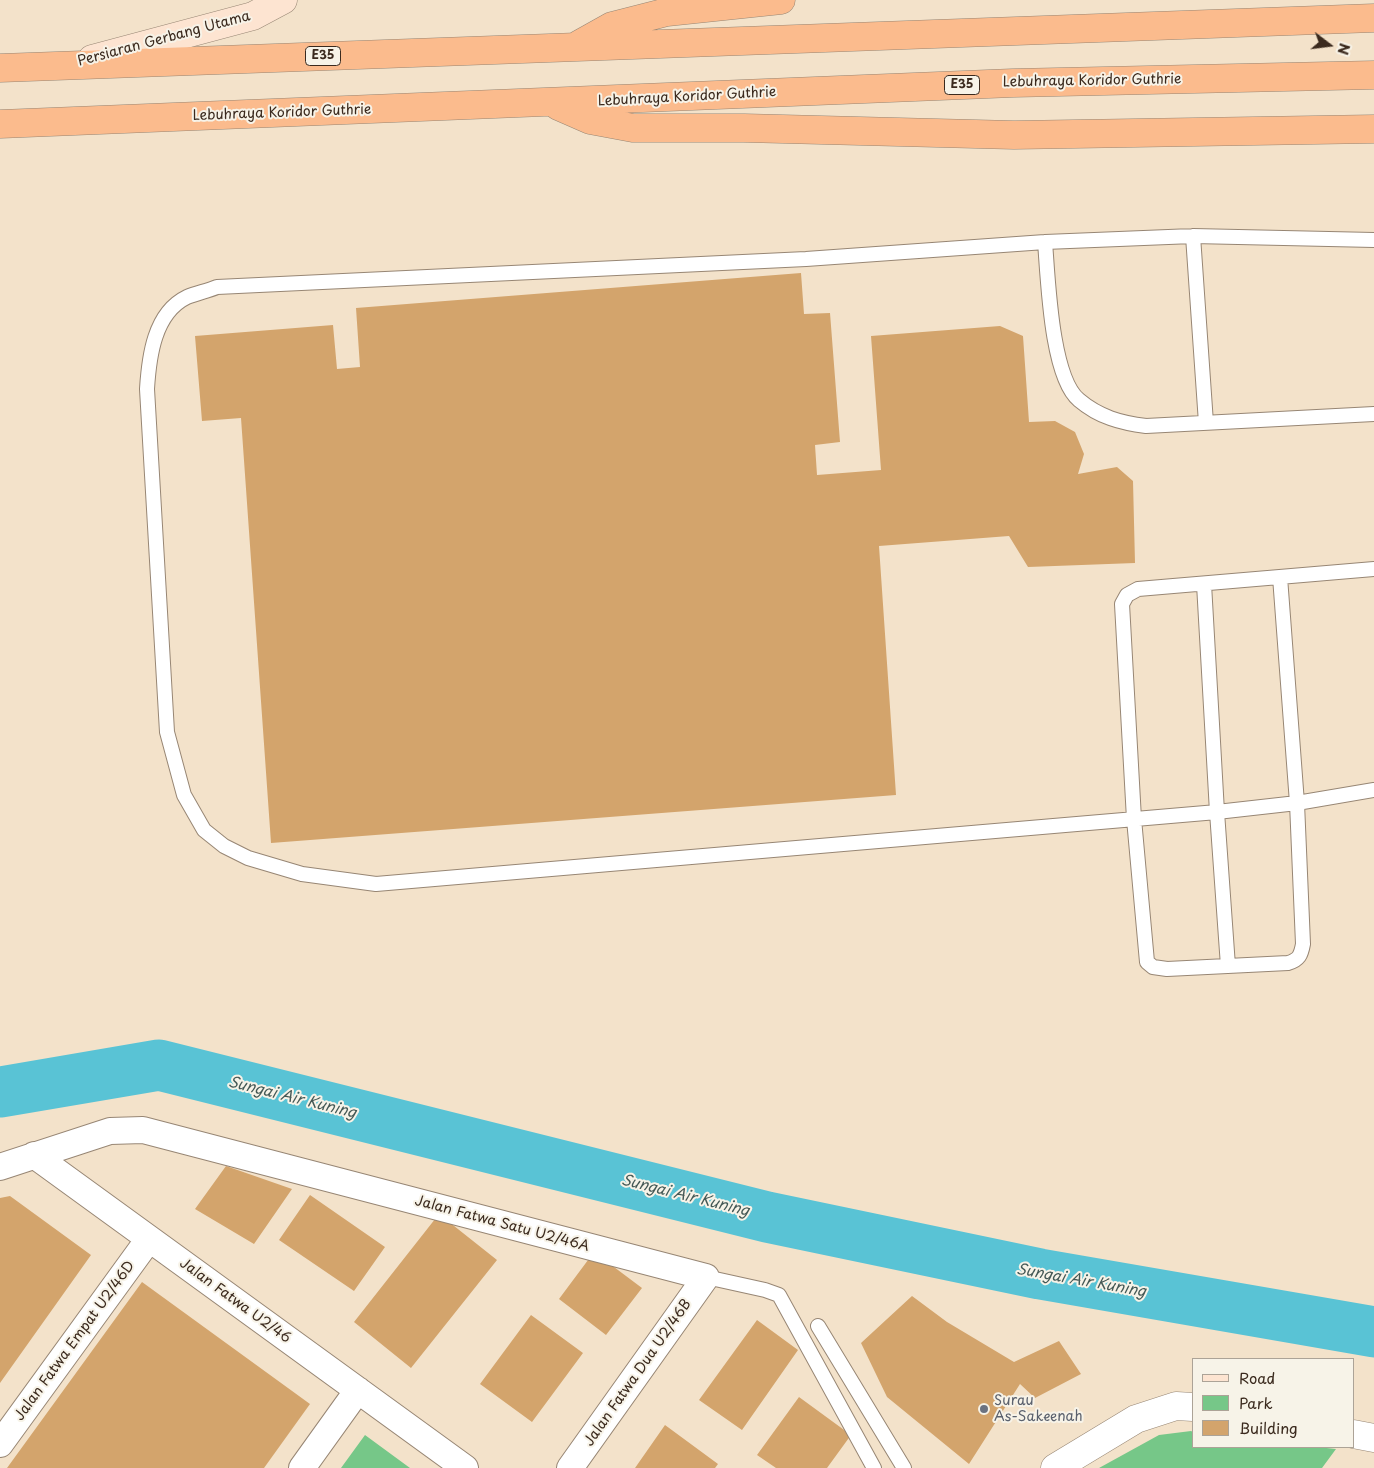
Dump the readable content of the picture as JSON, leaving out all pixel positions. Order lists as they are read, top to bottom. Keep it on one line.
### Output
{"streets":{"highway":["E35","Lebuhraya Koridor Guthrie"],"main road":["Persiaran Gerbang Utama"],"street":["Jalan Fatwa Satu U2/46A","Jalan Fatwa U2/46","Jalan Fatwa Empat U2/46D","Jalan Fatwa Dua U2/46B"]},"crossings":[["Persiaran Gerbang Utama","E35"],["Jalan Fatwa Satu U2/46A","Jalan Fatwa U2/46"],["Jalan Fatwa Satu U2/46A","Jalan Fatwa Dua U2/46B"],["Jalan Fatwa U2/46","Jalan Fatwa Empat U2/46D"]],"water":["Sungai Air Kuning"],"places":["Surau As-Sakeenah"],"legend":["Road","Park","Building"],"north":"right"}
